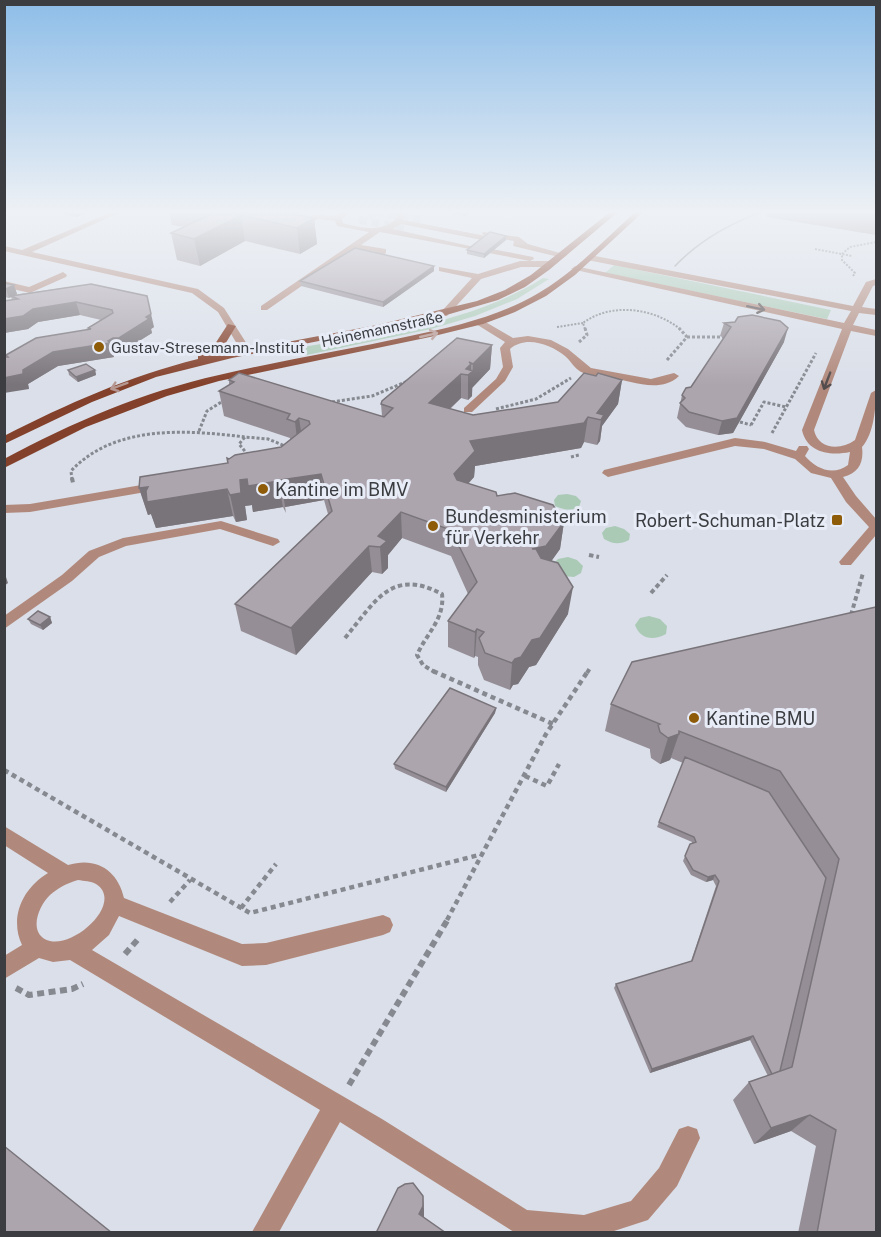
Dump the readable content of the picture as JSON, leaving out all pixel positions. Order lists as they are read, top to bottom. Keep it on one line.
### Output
{"streets":{"main road":["Heinemannstraße"]},"places":{"other":["Gustav-Stresemann-Institut","Kantine im BMV","Bundesministerium für Verkehr","Kantine BMU"],"transit":["Robert-Schuman-Platz"]}}
